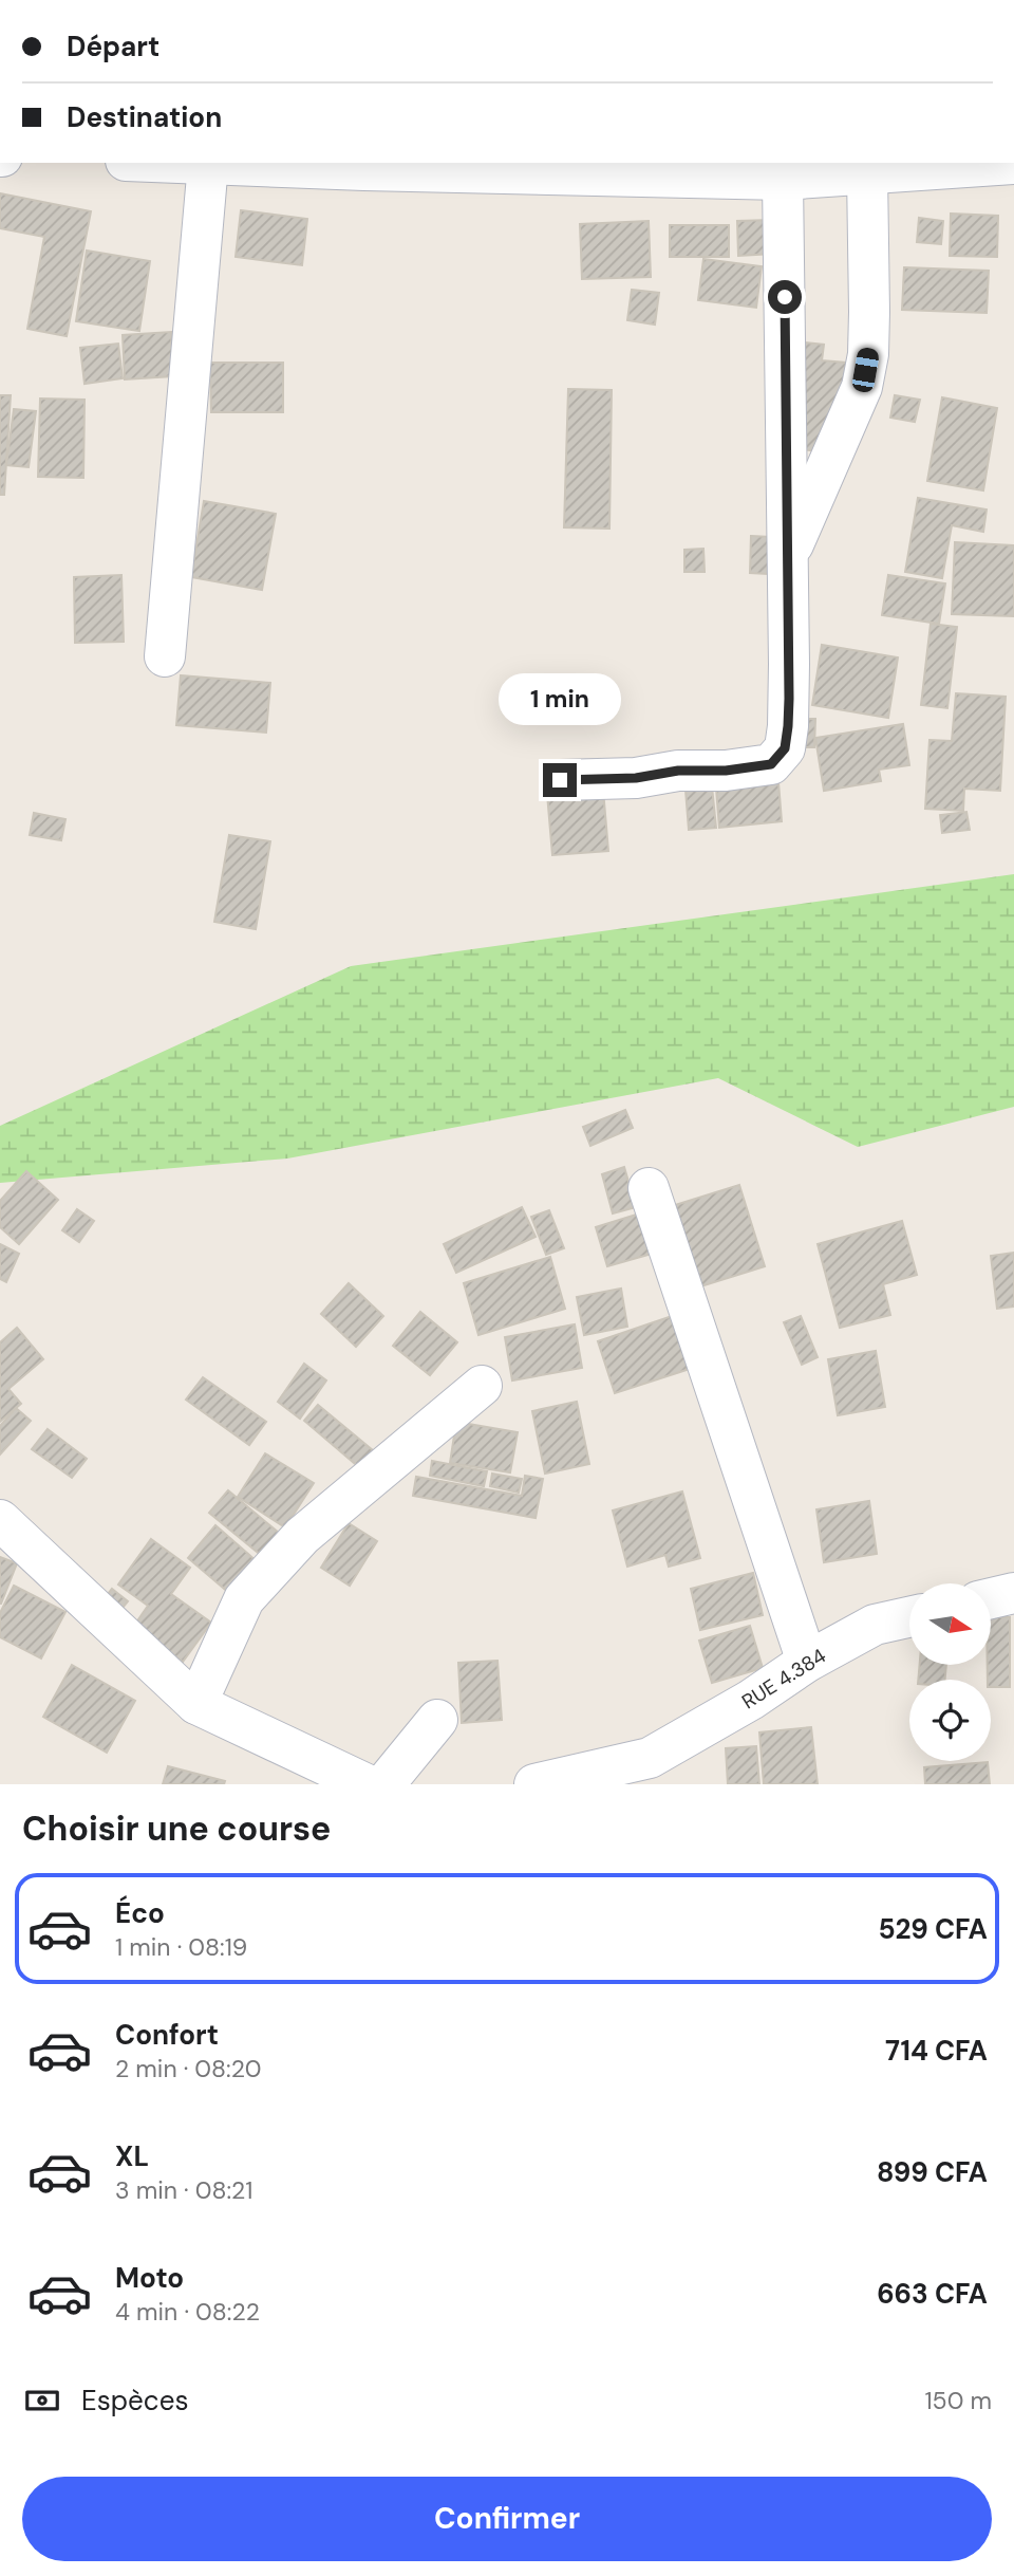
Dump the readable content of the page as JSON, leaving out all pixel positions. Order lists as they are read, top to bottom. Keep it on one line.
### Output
{"streets":{"street":["RUE 4.384"]},"north":"right","page":{"banner":["Départ","Destination"],"bubble":"1 min","heading":"Choisir une course","list":[{"name":"Éco","note":"1 min · 08:19","value":"529 CFA"},{"name":"Confort","note":"2 min · 08:20","value":"714 CFA"},{"name":"XL","note":"3 min · 08:21","value":"899 CFA"},{"name":"Moto","note":"4 min · 08:22","value":"663 CFA"}],"pay":["Espèces","150 m"],"buttons":"Confirmer"}}
